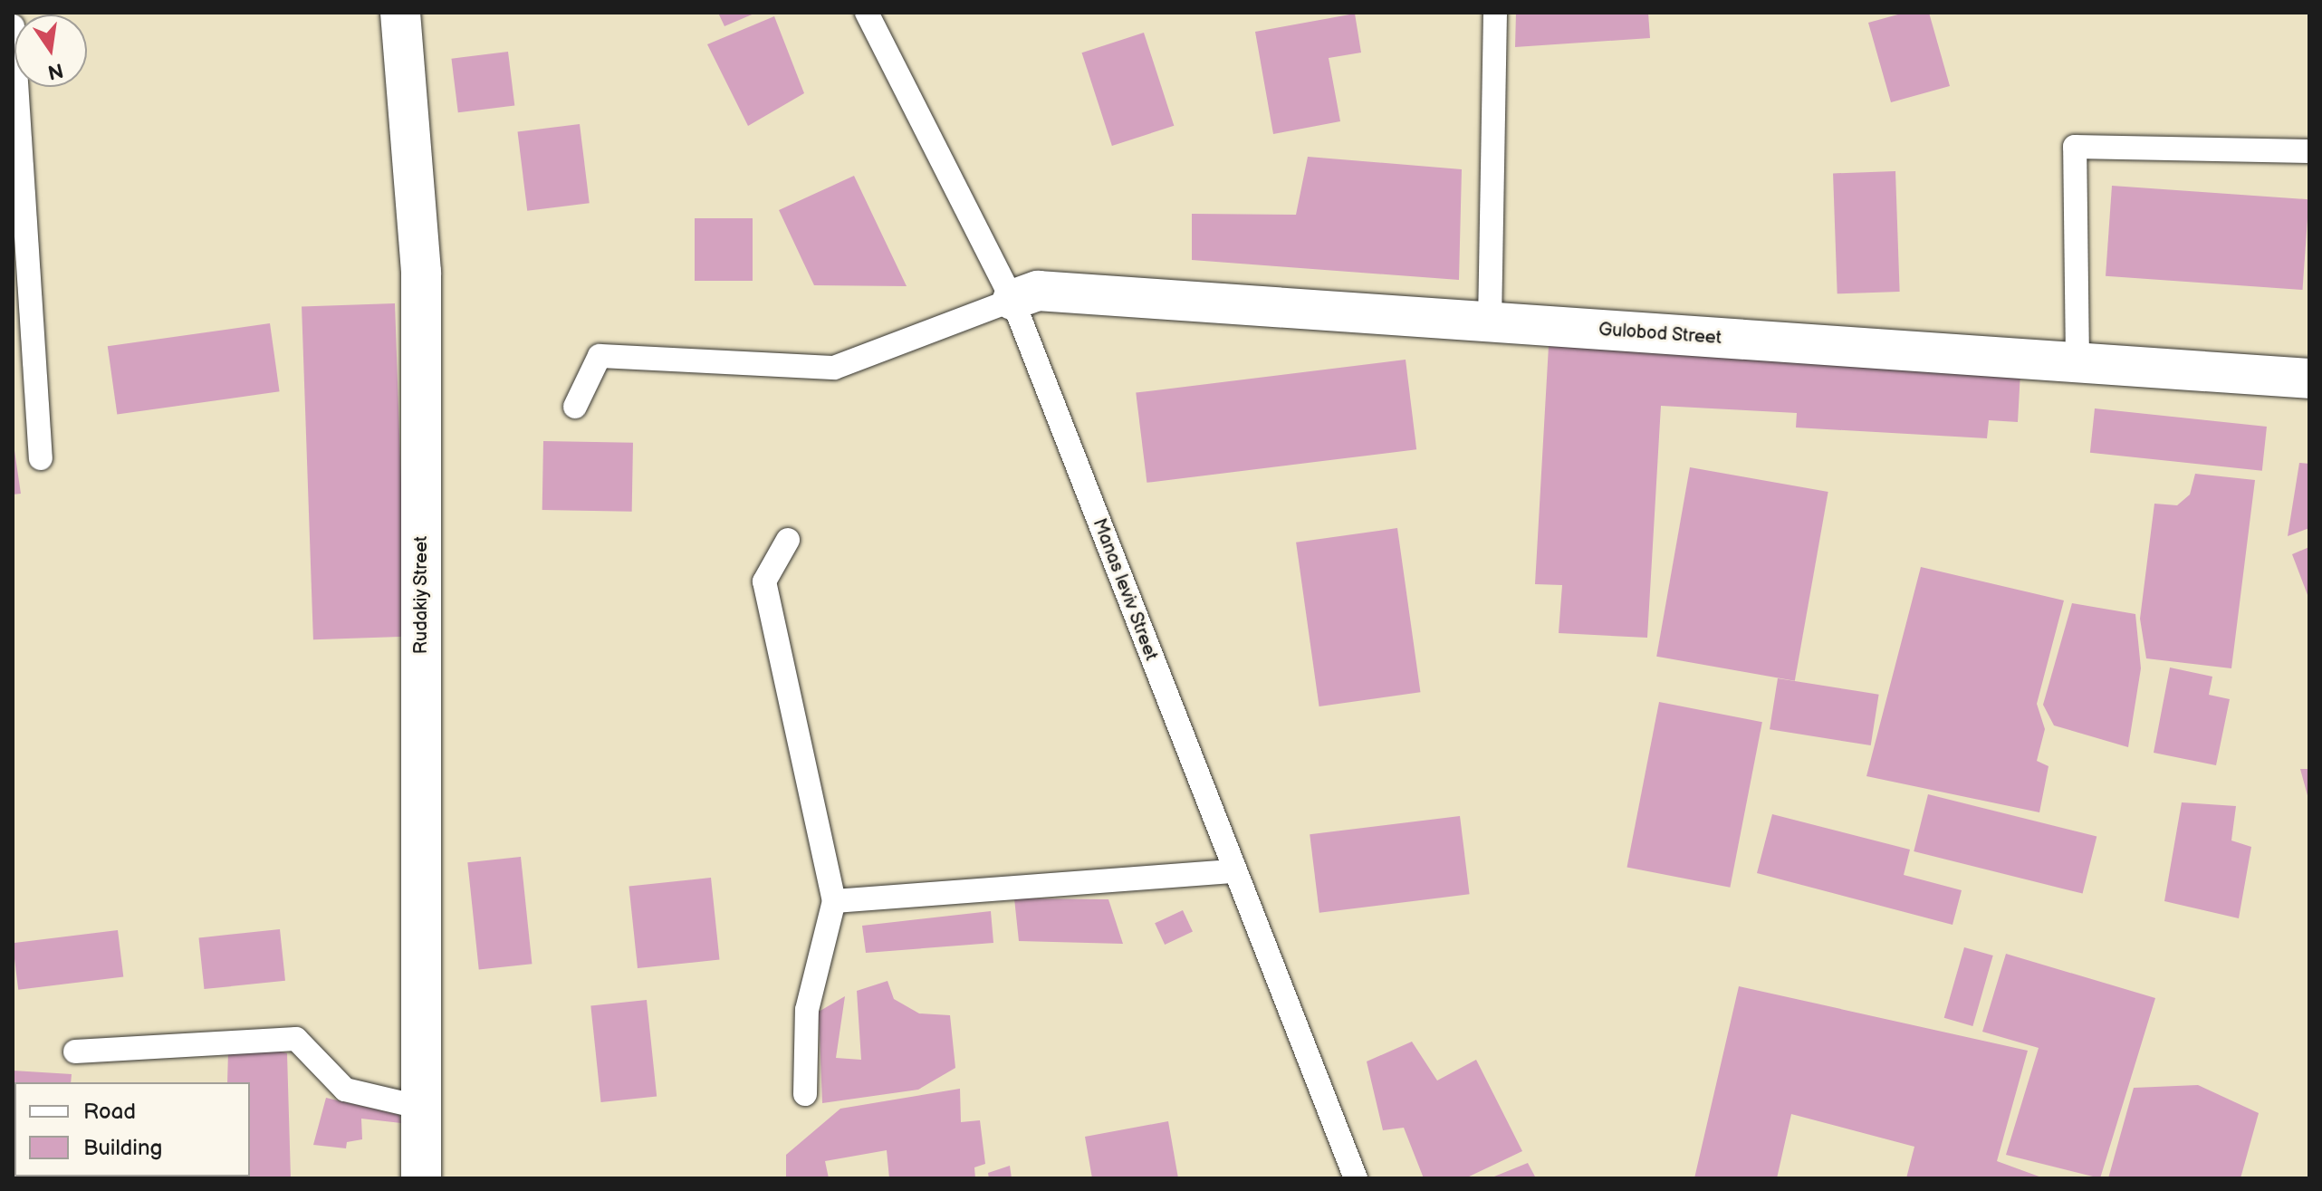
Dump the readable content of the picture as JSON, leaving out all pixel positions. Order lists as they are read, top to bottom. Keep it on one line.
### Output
{"streets":{"street":["Gulobod Street","Rudakiy Street"],"lane":["Manas leviv Street"]},"crossings":[["Gulobod Street","Manas leviv Street"]],"legend":["Road","Building"],"north":"bottom"}
